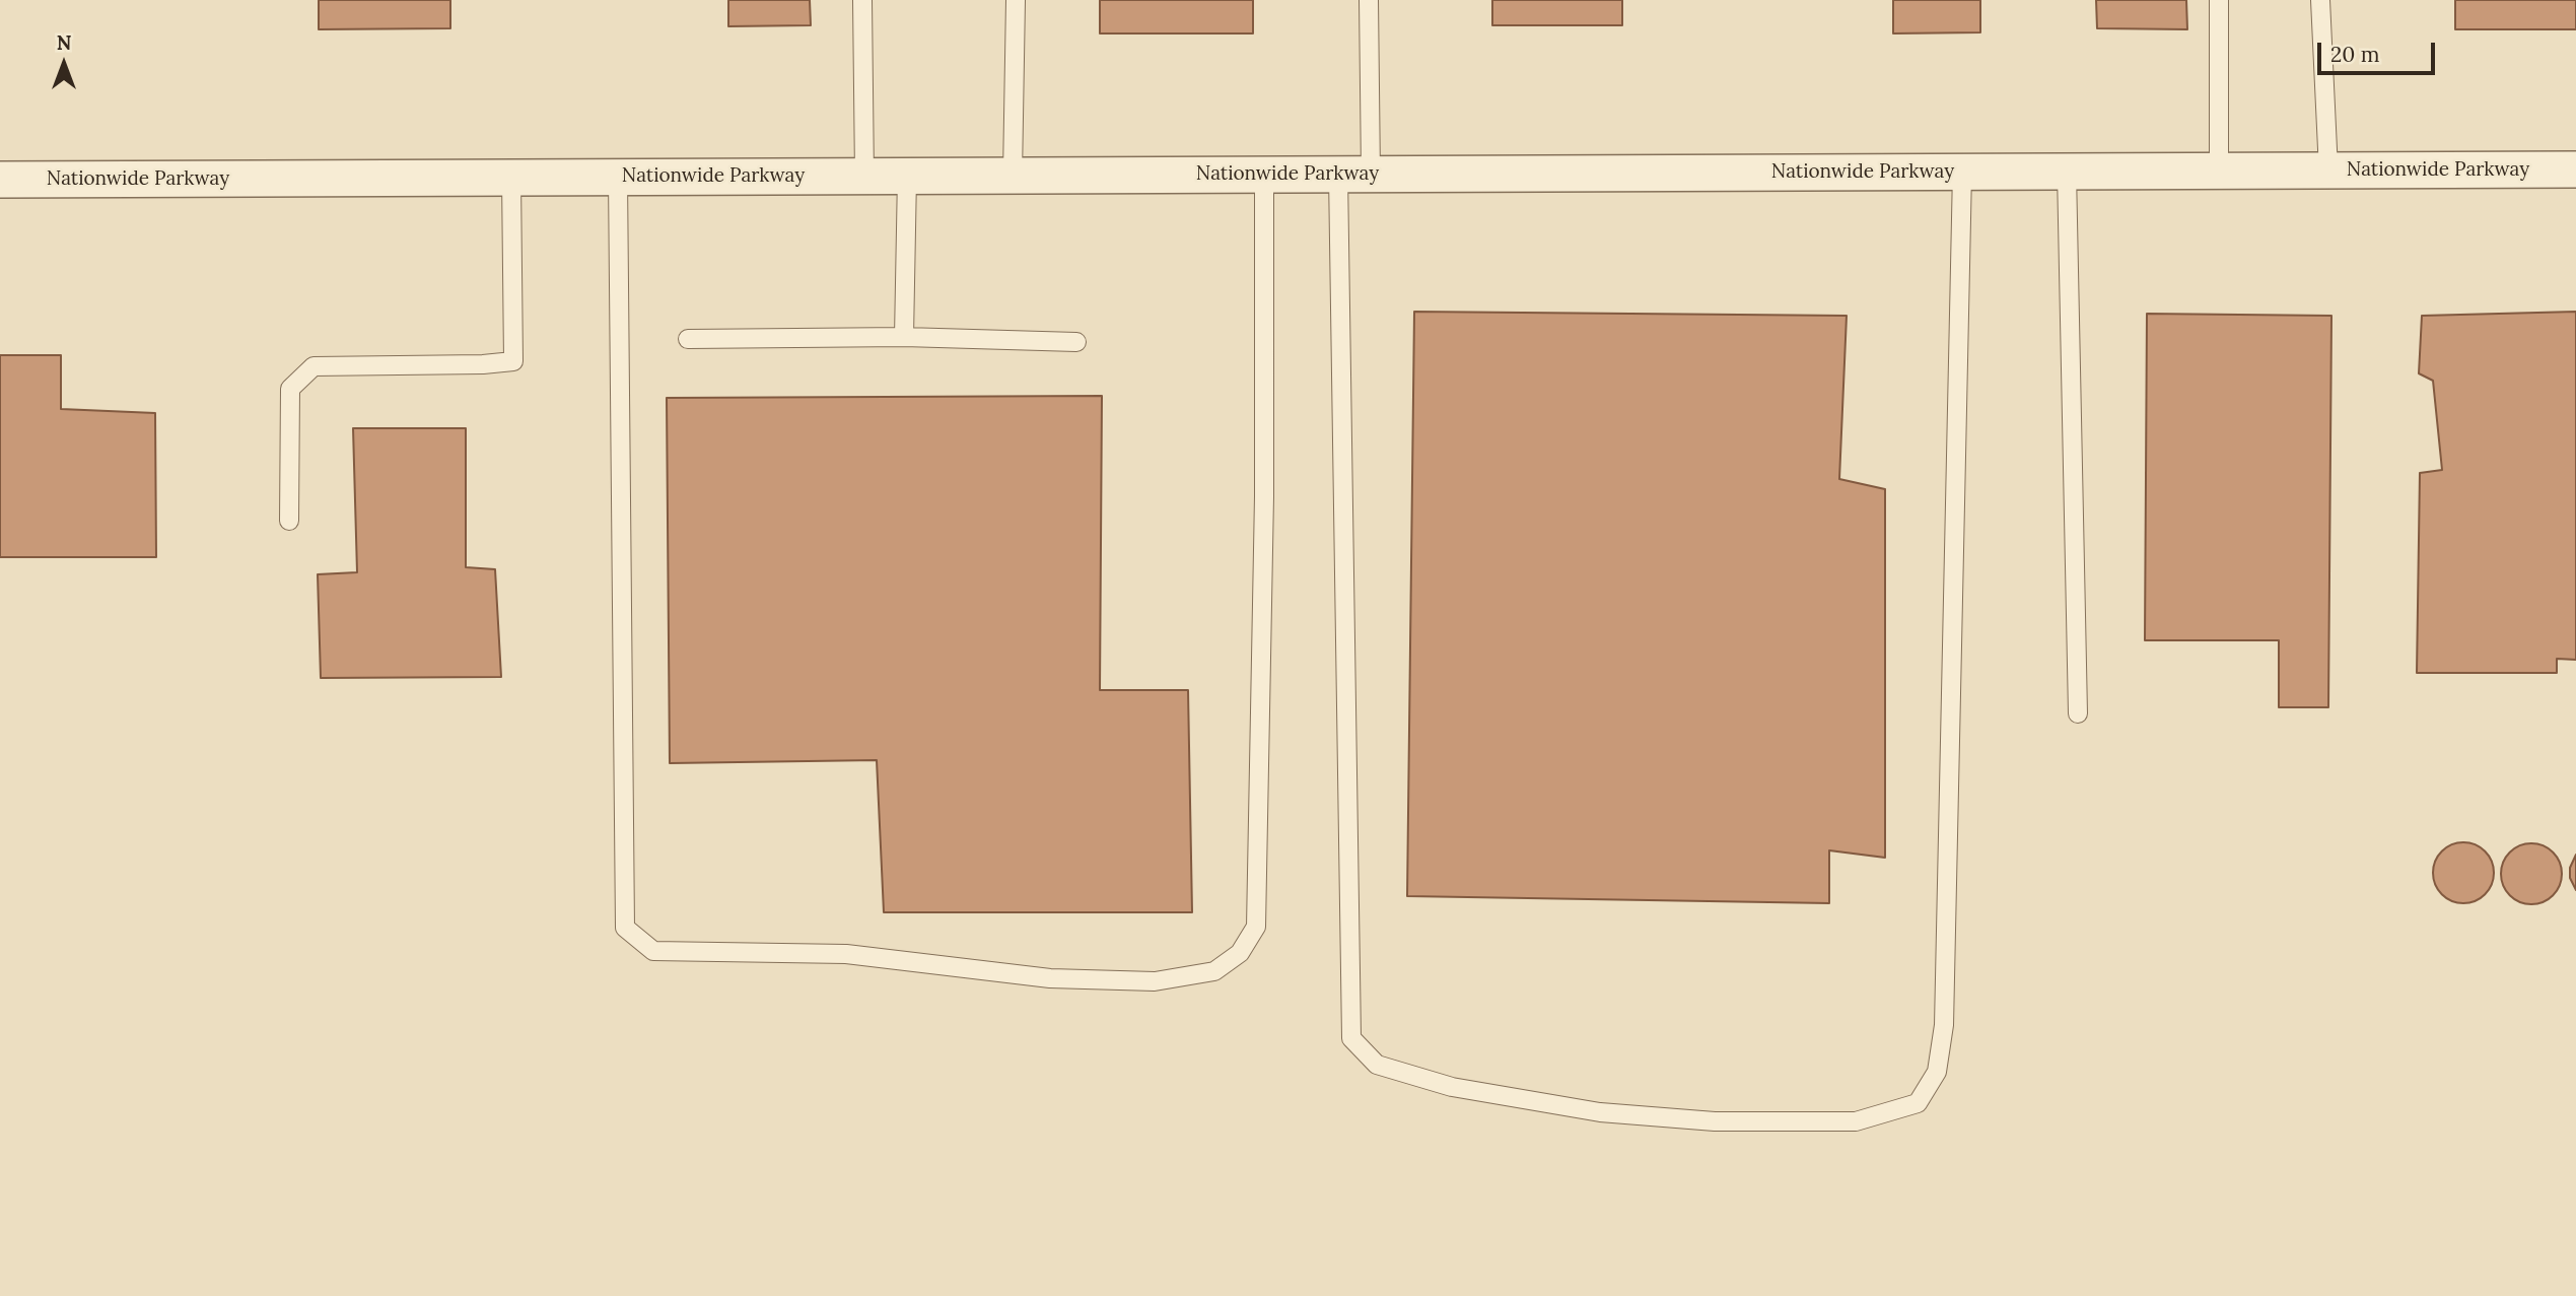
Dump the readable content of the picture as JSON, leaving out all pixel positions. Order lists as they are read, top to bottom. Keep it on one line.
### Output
{"streets":{"street":["Nationwide Parkway"]},"scale_bar":"20 m","north":"top"}
